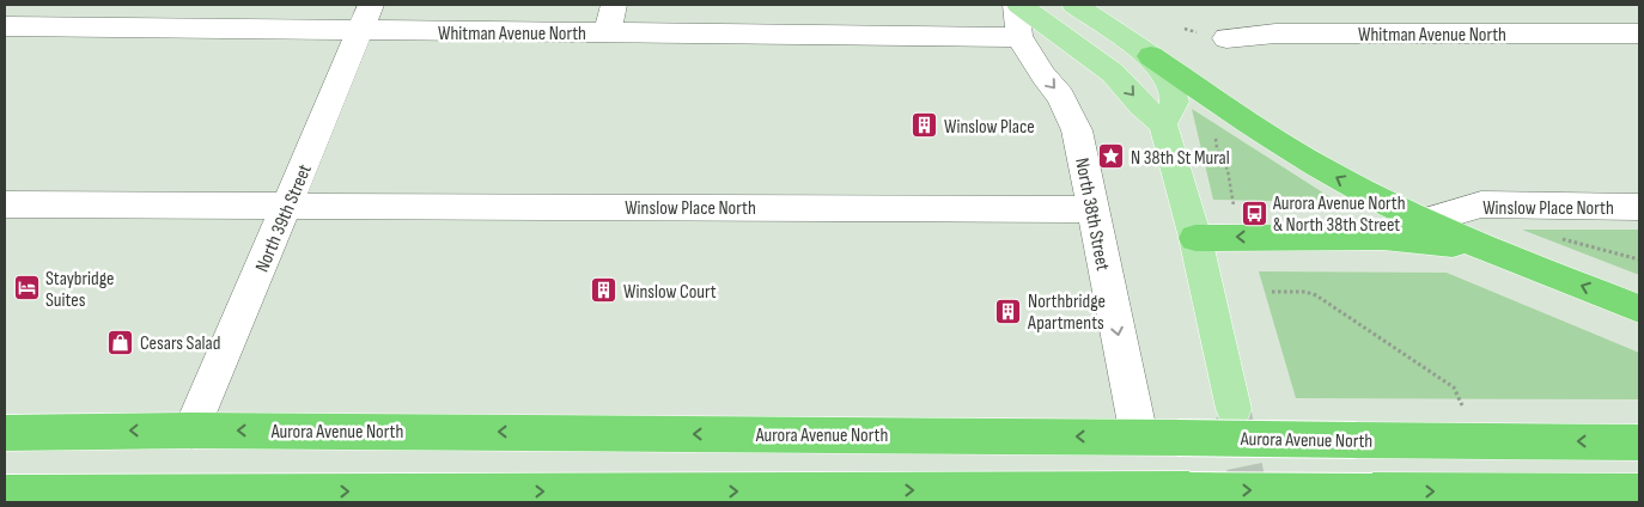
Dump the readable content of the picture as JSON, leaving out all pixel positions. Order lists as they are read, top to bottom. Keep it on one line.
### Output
{"streets":{"highway":["Aurora Avenue North"],"street":["Whitman Avenue North","Winslow Place North","North 38th Street","North 39th Street"]},"crossings":[["Whitman Avenue North","North 38th Street"],["Whitman Avenue North","North 39th Street"],["Winslow Place North","North 38th Street"],["Winslow Place North","North 39th Street"],["North 38th Street","Aurora Avenue North"],["North 39th Street","Aurora Avenue North"]],"one_way":["North 38th Street"],"places":{"building":["Winslow Place","Winslow Court","Northbridge Apartments"],"place":["N 38th St Mural"],"bus stop":["Aurora Avenue North & North 38th Street"],"hotel":["Staybridge Suites"],"shop":["Cesars Salad"]}}
